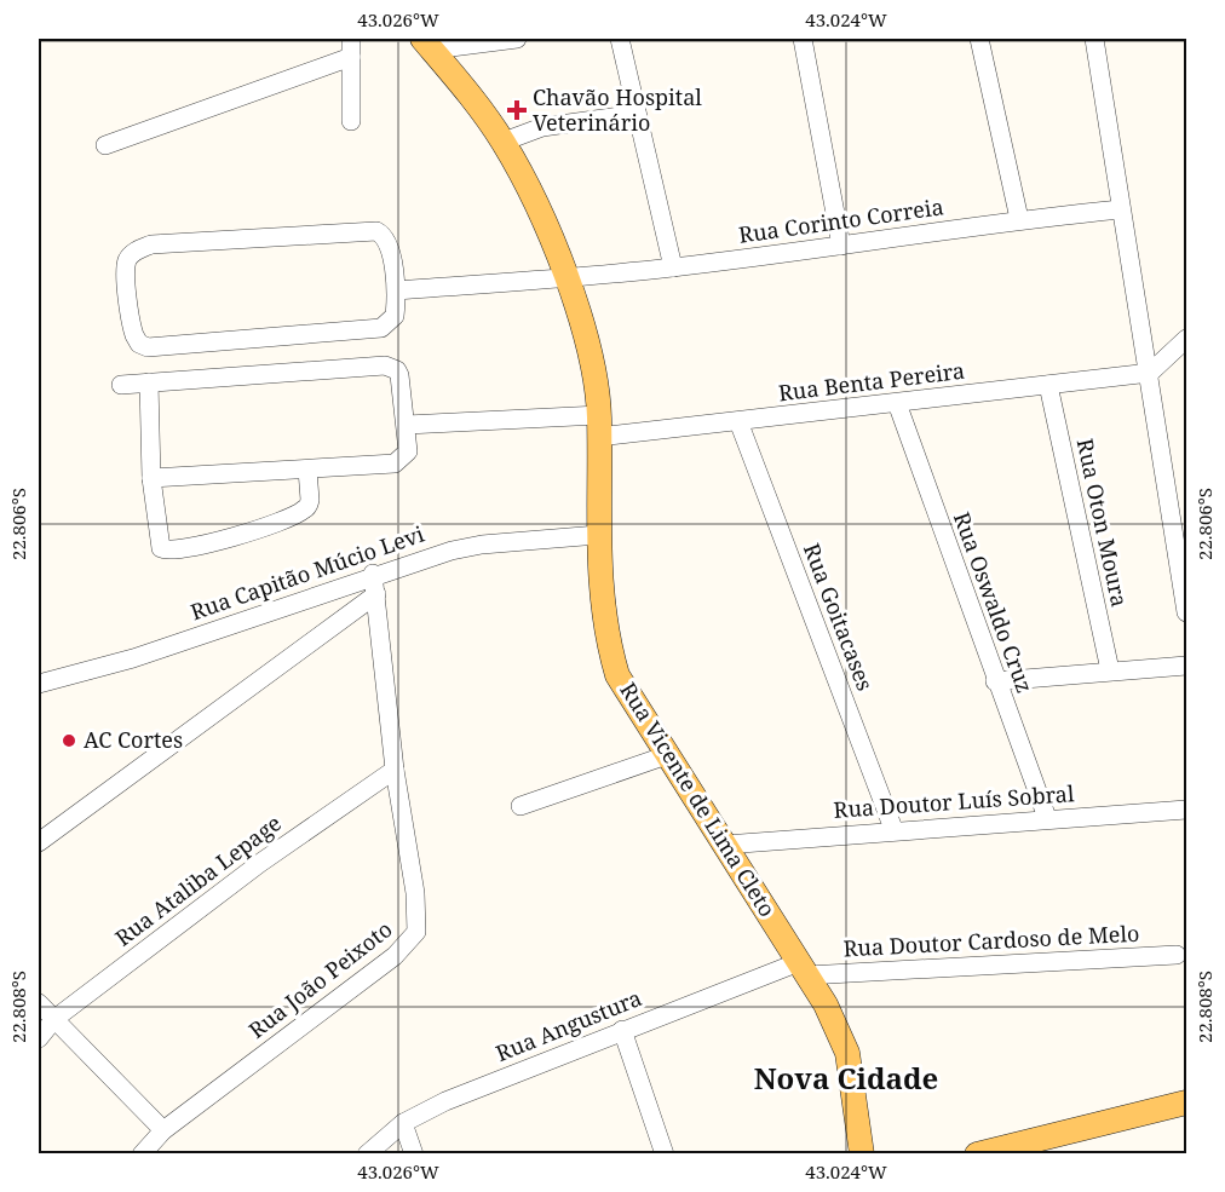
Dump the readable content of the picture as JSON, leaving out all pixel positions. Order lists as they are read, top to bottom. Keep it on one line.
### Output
{"streets":{"main road":["Rua Vicente de Lima Cleto"],"street":["Rua Corinto Correia","Rua Benta Pereira","Rua Oton Moura","Rua Capitão Múcio Levi","Rua Oswaldo Cruz","Rua Goitacases","Rua Doutor Luís Sobral","Rua Ataliba Lepage","Rua Doutor Cardoso de Melo","Rua João Peixoto","Rua Angustura"]},"crossings":[["Rua Corinto Correia","Rua Vicente de Lima Cleto"],["Rua Benta Pereira","Rua Oton Moura"],["Rua Benta Pereira","Rua Oswaldo Cruz"],["Rua Benta Pereira","Rua Goitacases"],["Rua Benta Pereira","Rua Vicente de Lima Cleto"],["Rua Capitão Múcio Levi","Rua Vicente de Lima Cleto"],["Rua Capitão Múcio Levi","Rua João Peixoto"],["Rua Oswaldo Cruz","Rua Doutor Luís Sobral"],["Rua Goitacases","Rua Doutor Luís Sobral"],["Rua Vicente de Lima Cleto","Rua Doutor Luís Sobral"],["Rua Vicente de Lima Cleto","Rua Doutor Cardoso de Melo"],["Rua Vicente de Lima Cleto","Rua Angustura"],["Rua Ataliba Lepage","Rua João Peixoto"],["Rua Doutor Cardoso de Melo","Rua Angustura"]],"districts":["Nova Cidade"],"places":{"health":["Chavão Hospital Veterinário"],"other":["AC Cortes"]},"coordinates":["43.026°W","43.024°W","22.806°S","22.808°S"]}
